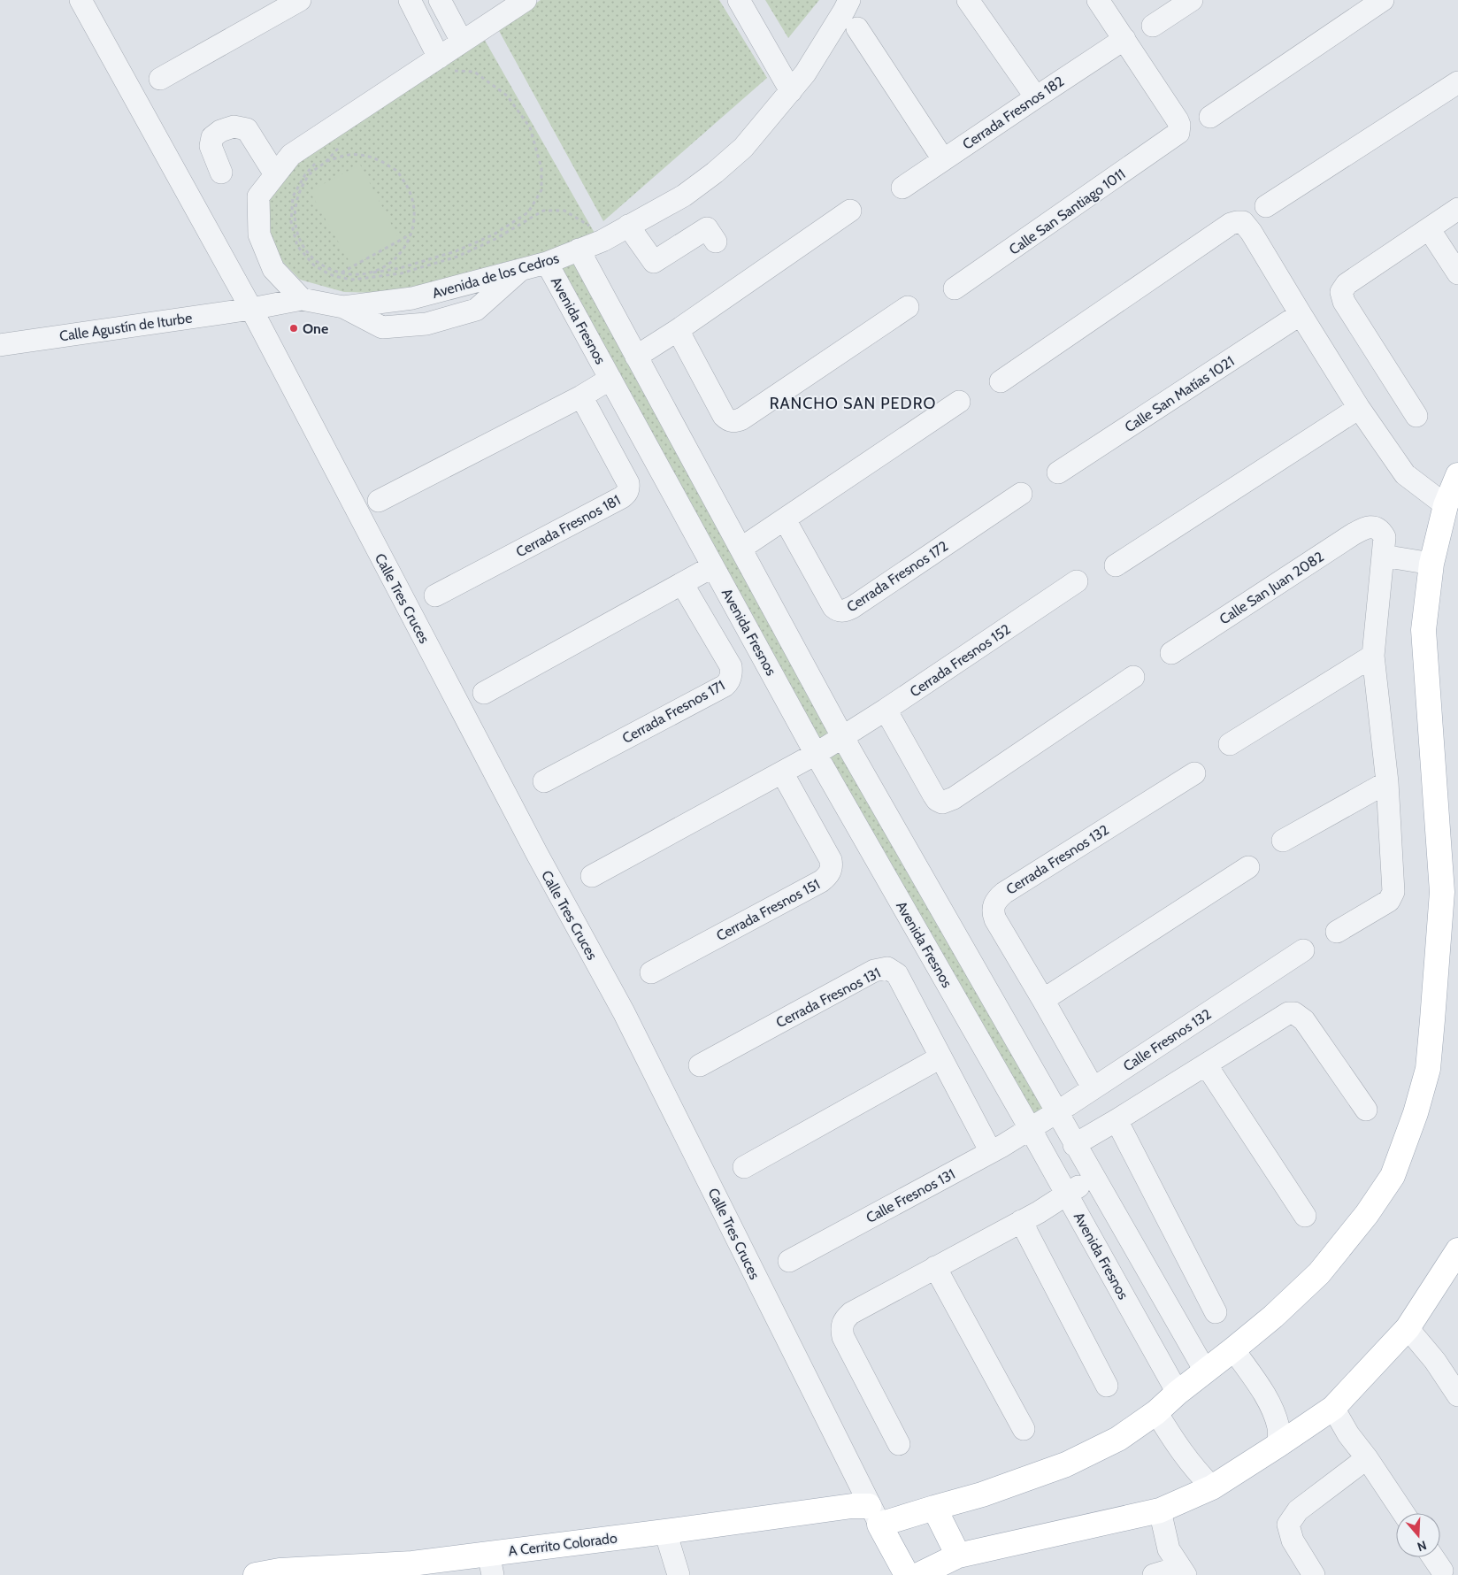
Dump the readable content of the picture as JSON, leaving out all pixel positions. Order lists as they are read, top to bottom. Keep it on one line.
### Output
{"streets":{"main road":["A Cerrito Colorado"],"street":["Cerrada Fresnos 182","Calle San Santiago 1011","Avenida de los Cedros","Avenida Fresnos","Calle Agustín de Iturbe","Calle San Matías 1021","Cerrada Fresnos 181","Cerrada Fresnos 172","Calle San Juan 2082","Calle Tres Cruces","Cerrada Fresnos 152","Cerrada Fresnos 171","Cerrada Fresnos 132","Cerrada Fresnos 151","Cerrada Fresnos 131","Calle Fresnos 132","Calle Fresnos 131"]},"crossings":[["Cerrada Fresnos 182","Calle San Santiago 1011"],["Avenida de los Cedros","Avenida Fresnos"],["Avenida Fresnos","Calle Fresnos 132"],["Avenida Fresnos","Calle Fresnos 131"],["Avenida Fresnos","A Cerrito Colorado"],["Calle Agustín de Iturbe","Calle Tres Cruces"],["Calle Tres Cruces","A Cerrito Colorado"],["Cerrada Fresnos 132","Calle Fresnos 132"],["Cerrada Fresnos 131","Calle Fresnos 131"],["Calle Fresnos 132","Calle Fresnos 131"]],"districts":["RANCHO SAN PEDRO"],"places":["One"],"north":"bottom"}
